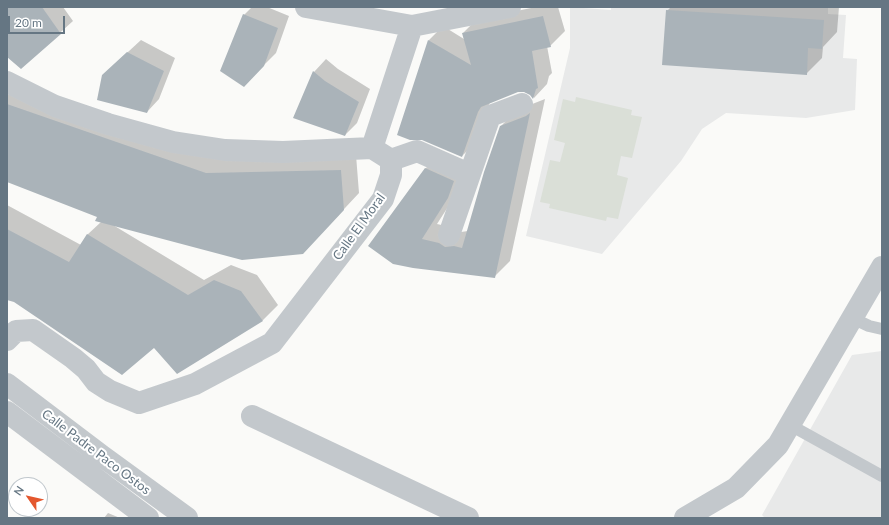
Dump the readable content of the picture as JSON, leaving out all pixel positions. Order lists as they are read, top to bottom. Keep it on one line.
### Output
{"streets":{"street":["Calle El Moral","Calle Padre Paco Ostos"]},"scale_bar":"20 m","north":"top left"}
